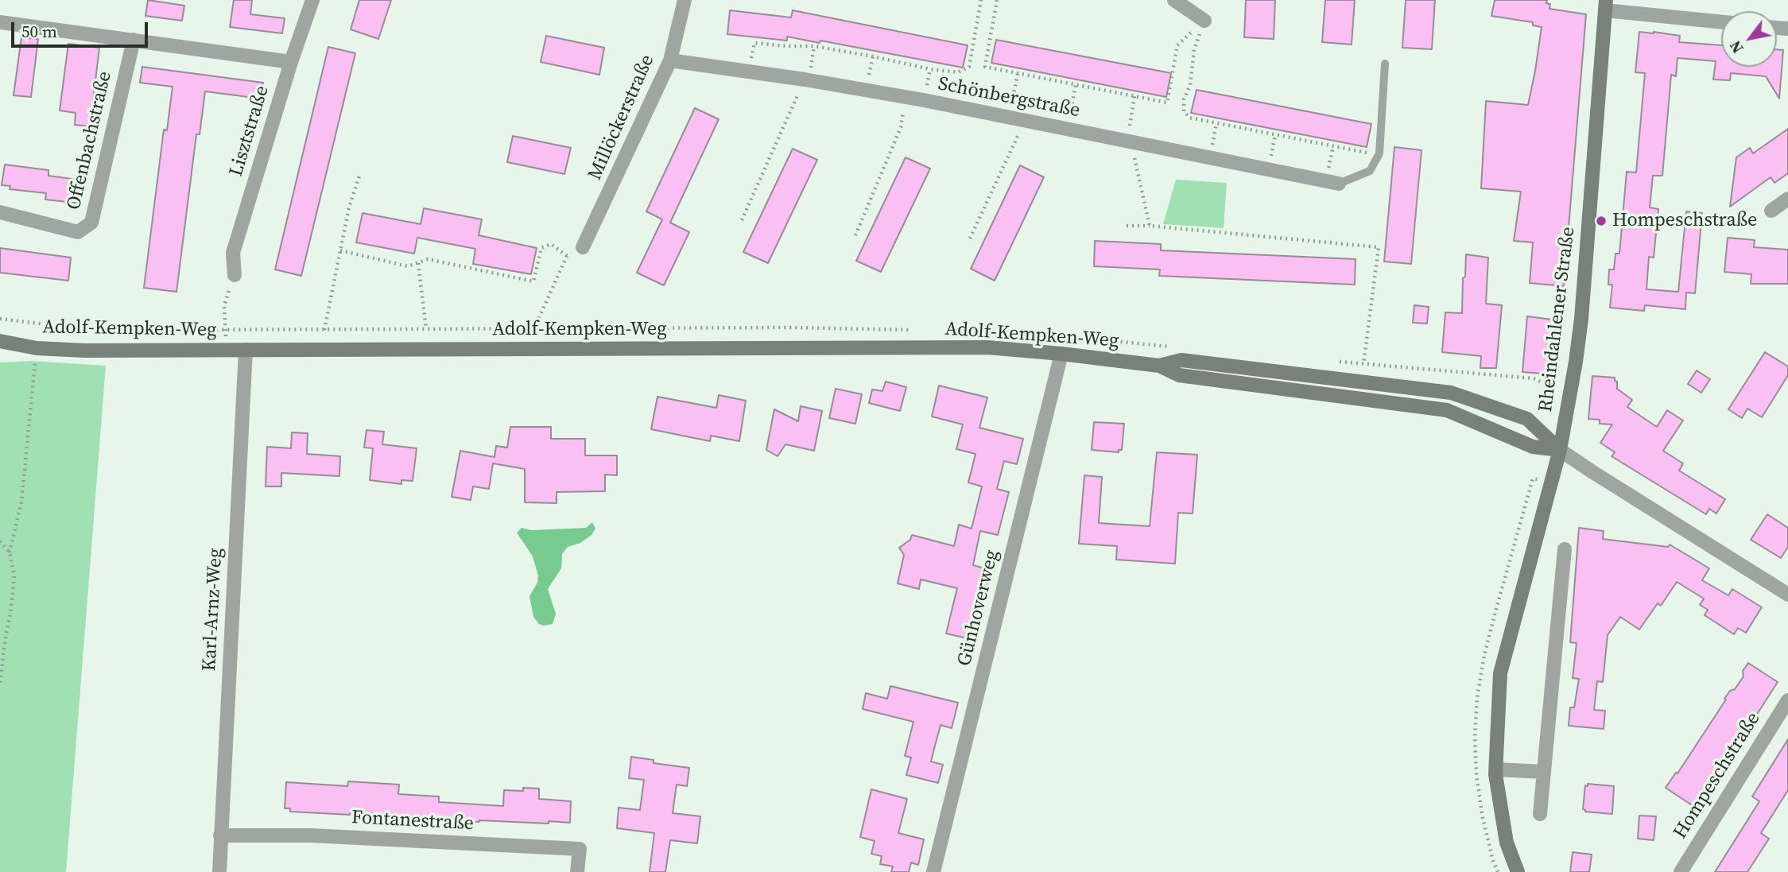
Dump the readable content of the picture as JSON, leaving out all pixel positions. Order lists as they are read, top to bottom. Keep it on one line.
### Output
{"streets":{"main road":["Rheindahlener Straße","Adolf-Kempken-Weg"],"street":["Schönbergstraße","Millöckerstraße","Lisztstraße","Offenbachstraße","Günhoverweg","Karl-Arnz-Weg","Hompeschstraße","Fontanestraße"]},"crossings":[["Schönbergstraße","Millöckerstraße"],["Rheindahlener Straße","Adolf-Kempken-Weg"],["Adolf-Kempken-Weg","Günhoverweg"],["Adolf-Kempken-Weg","Karl-Arnz-Weg"],["Karl-Arnz-Weg","Fontanestraße"]],"places":["Hompeschstraße"],"scale_bar":"50 m","north":"bottom left"}
